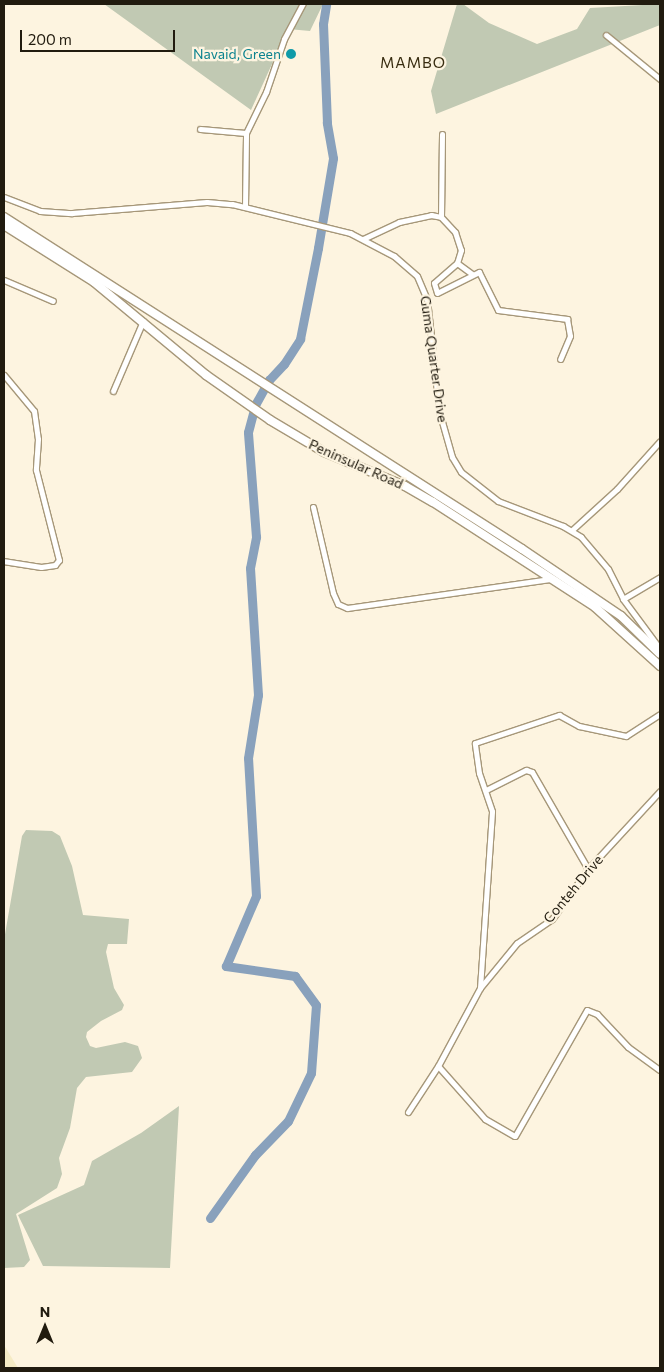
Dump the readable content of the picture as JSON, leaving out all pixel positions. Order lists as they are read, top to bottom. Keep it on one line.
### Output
{"streets":{"main road":["Peninsular Road"],"street":["Guma Quarter Drive","Conteh Drive"]},"districts":["MAMBO"],"places":["Navaid, Green"],"scale_bar":"200 m","north":"top"}
